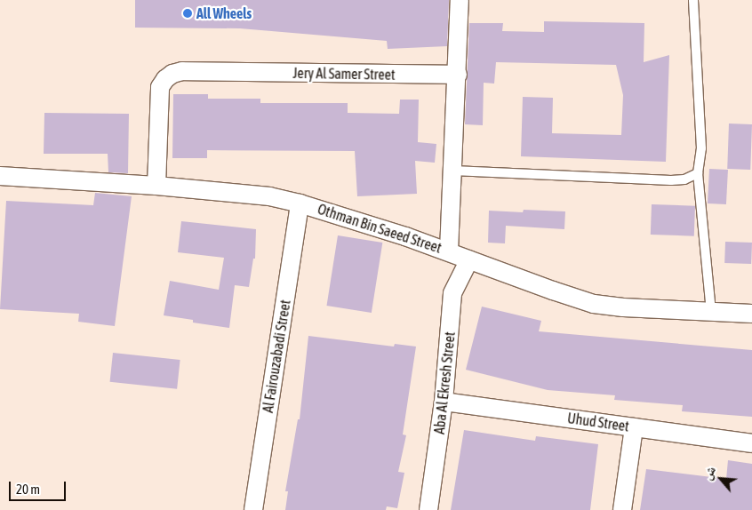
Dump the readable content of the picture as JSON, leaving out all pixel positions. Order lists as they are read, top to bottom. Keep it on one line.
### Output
{"streets":{"street":["Jery Al Samer Street","Othman Bin Saeed Street","Al Fairouzabadi Street","Aba Al Ekresh Street","Uhud Street"]},"crossings":[["Jery Al Samer Street","Othman Bin Saeed Street"],["Othman Bin Saeed Street","Al Fairouzabadi Street"],["Othman Bin Saeed Street","Aba Al Ekresh Street"],["Aba Al Ekresh Street","Uhud Street"]],"places":["All Wheels"],"scale_bar":"20 m","north":"top left"}
